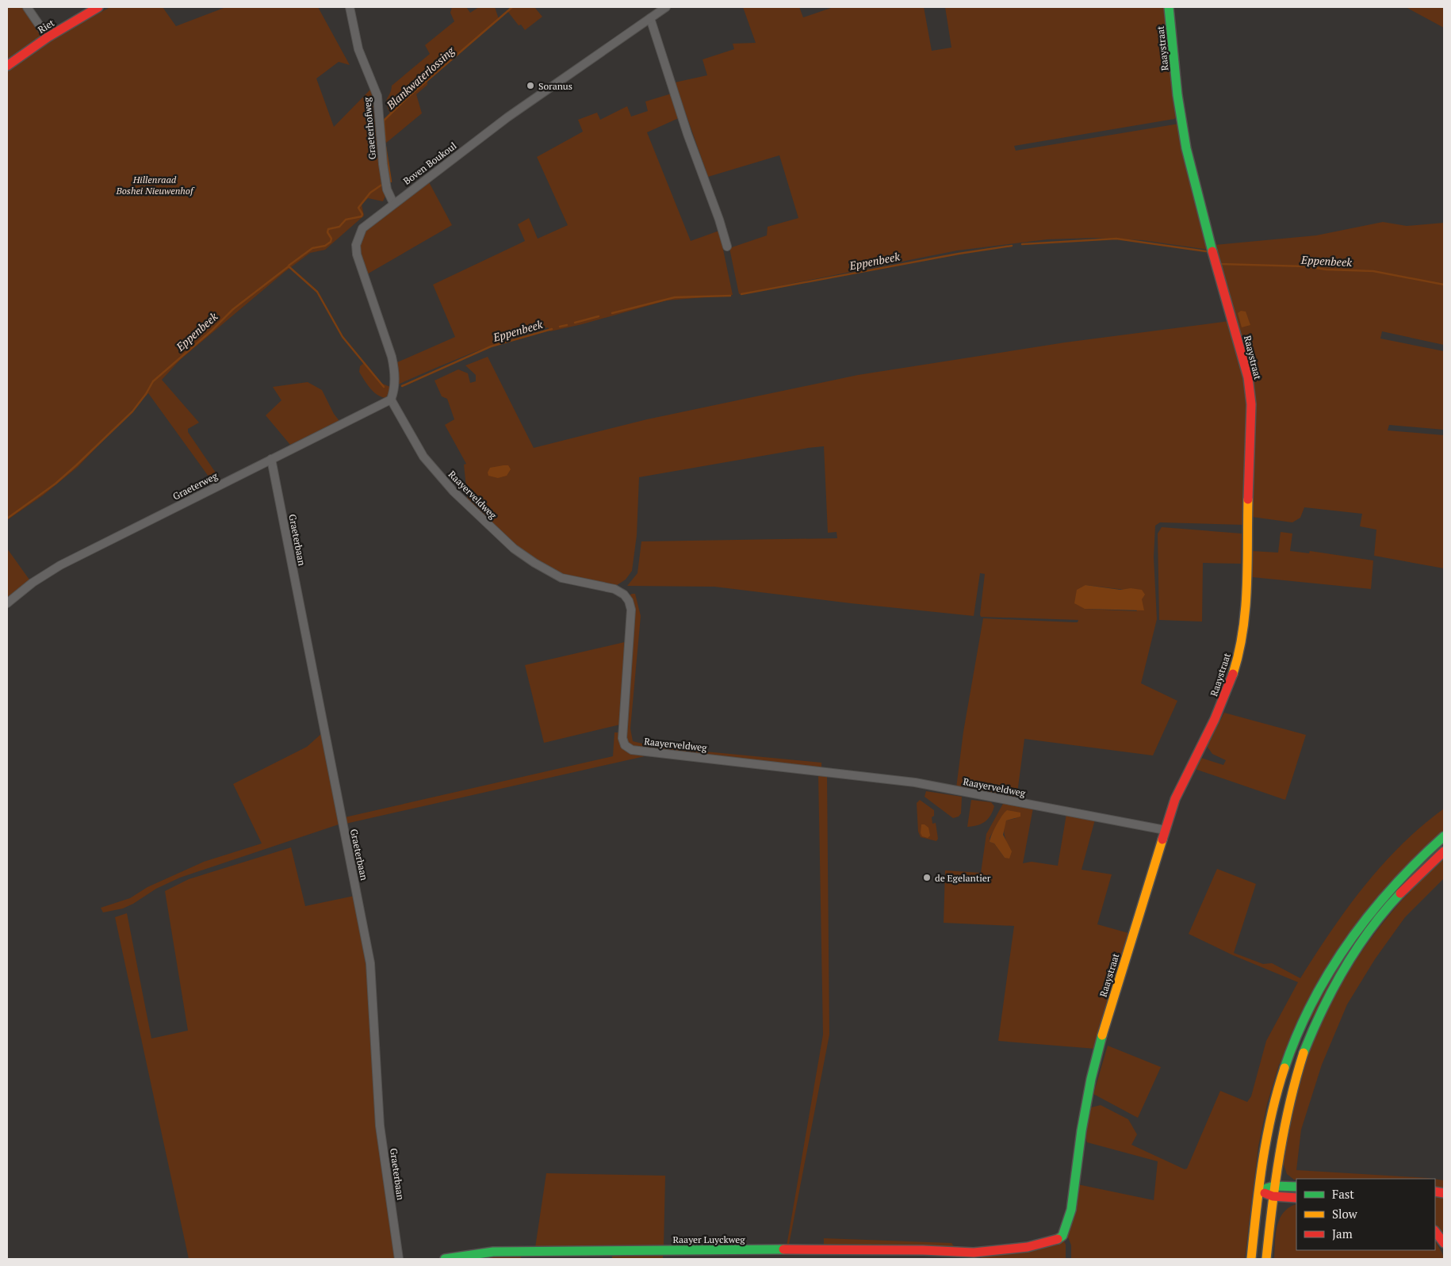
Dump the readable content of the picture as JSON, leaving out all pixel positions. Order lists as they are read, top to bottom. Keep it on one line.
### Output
{"streets":{"main road":["Riet","Raaystraat","Raayer Luyckweg"],"street":["Graeterhofweg","Boven Boukoul","Graeterweg","Raayerveldweg","Graeterbaan"]},"crossings":[["Raaystraat","Raayerveldweg"],["Raaystraat","Raayer Luyckweg"],["Graeterhofweg","Boven Boukoul"],["Boven Boukoul","Graeterweg"],["Boven Boukoul","Raayerveldweg"],["Graeterweg","Raayerveldweg"],["Graeterweg","Graeterbaan"]],"water":["Blankwaterlossing","Eppenbeek"],"parks":["Hillenraad Boshei Nieuwenhof"],"places":["Soranus","de Egelantier"],"legend":["Fast","Slow","Jam"]}
